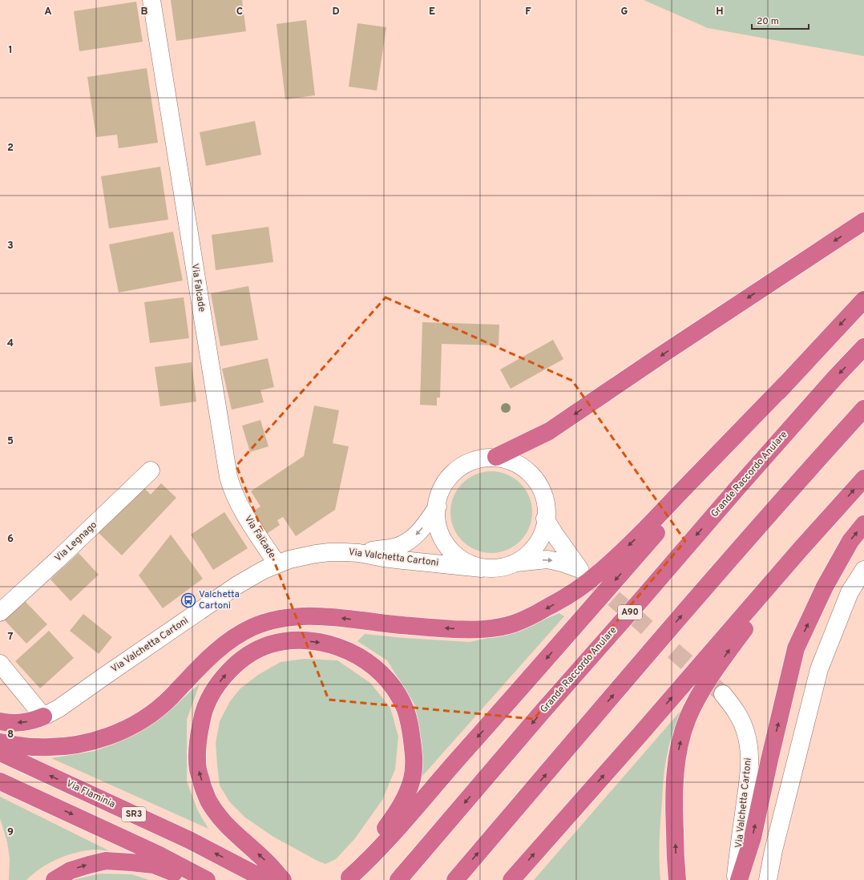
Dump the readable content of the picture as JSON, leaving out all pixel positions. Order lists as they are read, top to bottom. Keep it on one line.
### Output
{"streets":{"highway":["Grande Raccordo Anulare","A90","Via Flaminia","SR3"],"street":["Via Falcade","Via Legnago","Via Valchetta Cartoni"]},"crossings":[["Via Falcade","Via Valchetta Cartoni"]],"places":{"bus stop":["Valchetta Cartoni"]},"scale_bar":"20 m","grid":{"columns":["A","B","C","D","E","F","G","H"],"rows":["1","2","3","4","5","6","7","8","9"]}}
